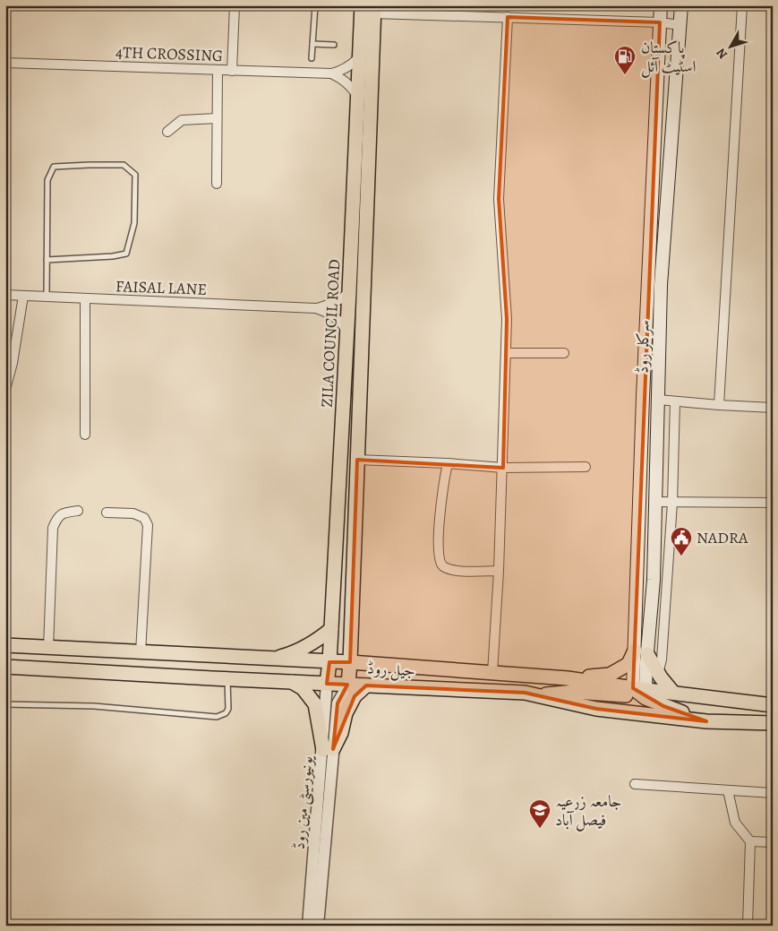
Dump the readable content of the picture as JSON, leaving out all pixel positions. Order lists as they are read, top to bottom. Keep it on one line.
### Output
{"streets":{"main road":["ZILA COUNCIL ROAD","سرکلر روڈ","جیل روڈ"],"street":["4TH CROSSING","FAISAL LANE","یونیورسٹی مین روڈ"]},"crossings":[["4TH CROSSING","ZILA COUNCIL ROAD"],["FAISAL LANE","ZILA COUNCIL ROAD"],["ZILA COUNCIL ROAD","جیل روڈ"],["ZILA COUNCIL ROAD","یونیورسٹی مین روڈ"],["سرکلر روڈ","جیل روڈ"],["جیل روڈ","یونیورسٹی مین روڈ"]],"places":{"fuel station":["پاکستان اسٹیٹ آئل"],"public building":["NADRA"],"school or university":["جامعہ زرعیہ فیصل آباد"]},"north":"bottom left"}
